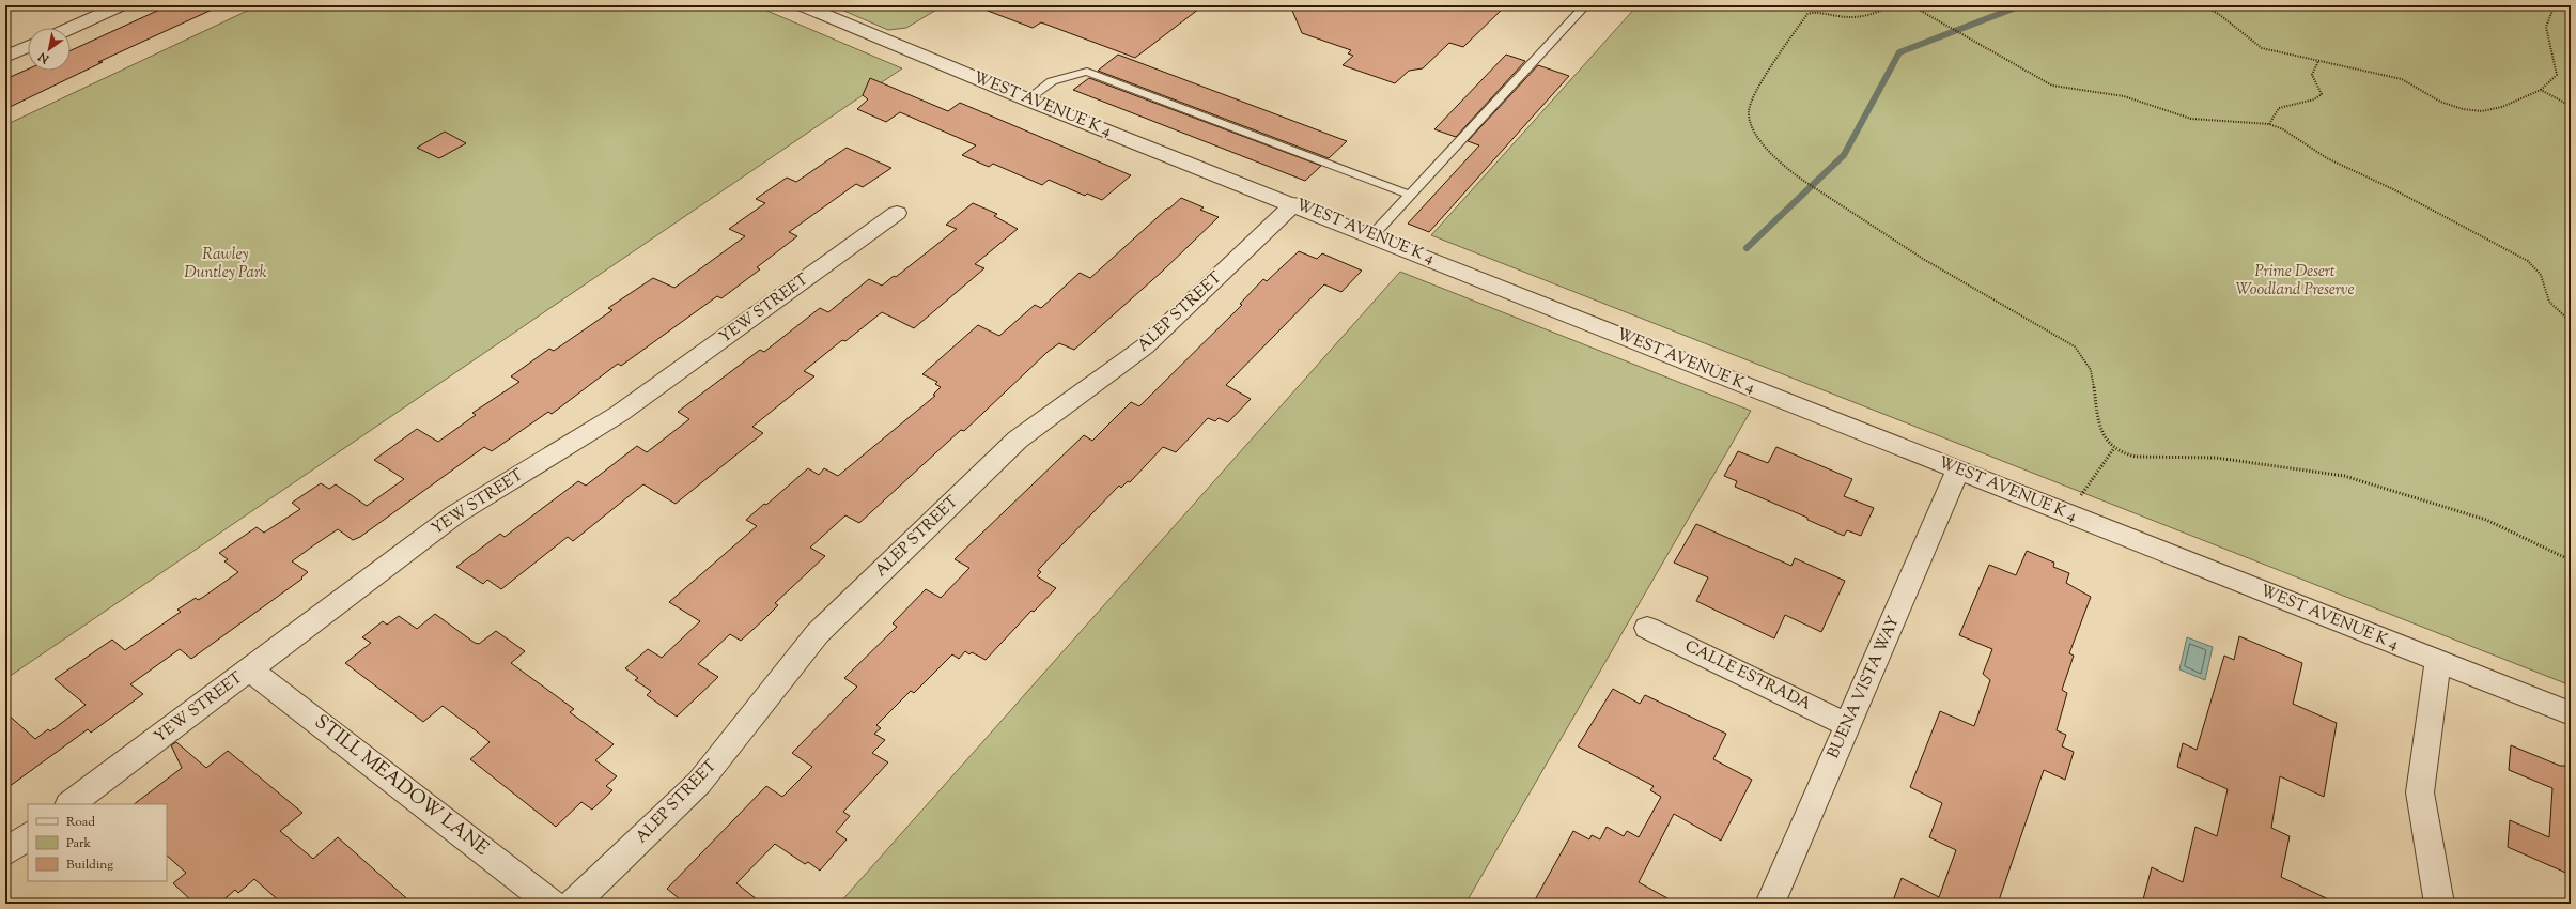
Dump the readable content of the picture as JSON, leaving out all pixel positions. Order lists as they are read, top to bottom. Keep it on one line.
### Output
{"streets":{"street":["WEST AVENUE K 4","YEW STREET","ALEP STREET","CALLE ESTRADA","BUENA VISTA WAY","STILL MEADOW LANE"]},"crossings":[["WEST AVENUE K 4","ALEP STREET"],["WEST AVENUE K 4","BUENA VISTA WAY"],["YEW STREET","STILL MEADOW LANE"],["CALLE ESTRADA","BUENA VISTA WAY"]],"parks":["Rawley Duntley Park","Prime Desert Woodland Preserve"],"legend":["Road","Park","Building"],"north":"bottom left"}
